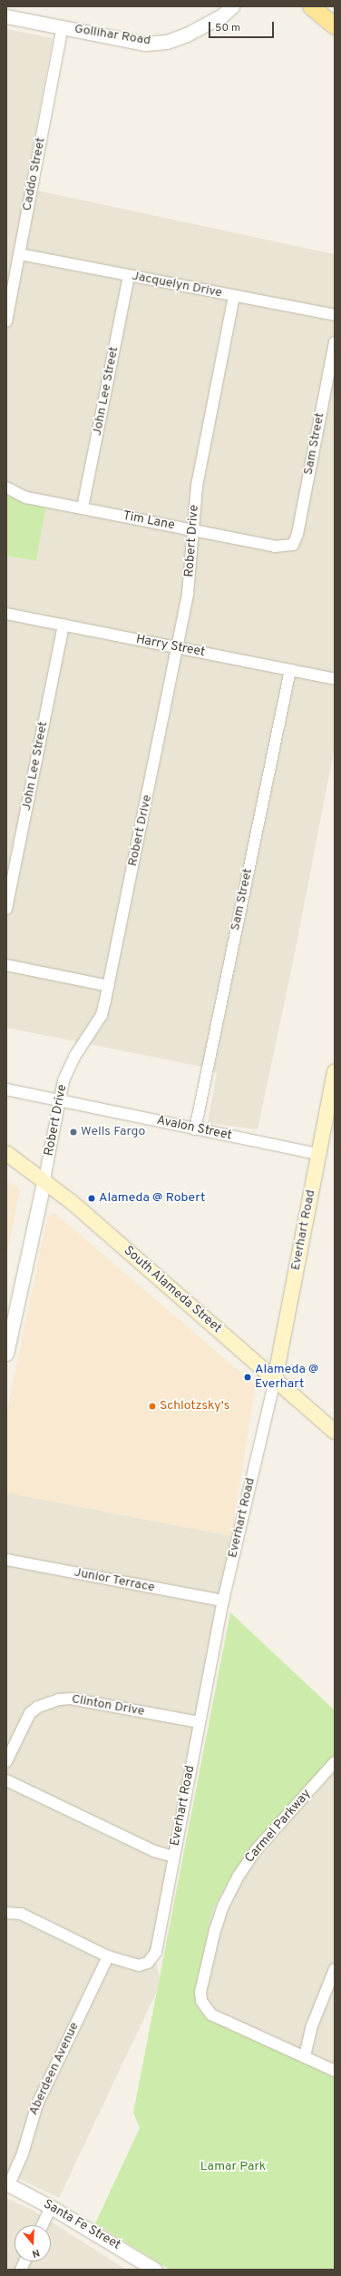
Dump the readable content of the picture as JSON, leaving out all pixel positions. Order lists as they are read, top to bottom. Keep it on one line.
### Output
{"streets":{"main road":["Everhart Road","South Alameda Street"],"street":["Gollihar Road","Caddo Street","Jacquelyn Drive","John Lee Street","Sam Street","Tim Lane","Robert Drive","Harry Street","Avalon Street","Junior Terrace","Clinton Drive","Carmel Parkway","Aberdeen Avenue","Santa Fe Street"]},"crossings":[["Gollihar Road","Caddo Street"],["Caddo Street","Jacquelyn Drive"],["Jacquelyn Drive","John Lee Street"],["Jacquelyn Drive","Robert Drive"],["John Lee Street","Tim Lane"],["John Lee Street","Harry Street"],["Sam Street","Tim Lane"],["Sam Street","Harry Street"],["Sam Street","Avalon Street"],["Tim Lane","Robert Drive"],["Robert Drive","Harry Street"],["Robert Drive","Avalon Street"],["Robert Drive","South Alameda Street"],["Avalon Street","Everhart Road"],["Everhart Road","South Alameda Street"],["Everhart Road","Junior Terrace"],["Everhart Road","Clinton Drive"],["Everhart Road","Aberdeen Avenue"],["Aberdeen Avenue","Santa Fe Street"]],"parks":["Lamar Park"],"places":["Wells Fargo","Alameda @ Robert","Alameda @ Everhart","Schlotzsky's"],"scale_bar":"50 m","north":"bottom"}
